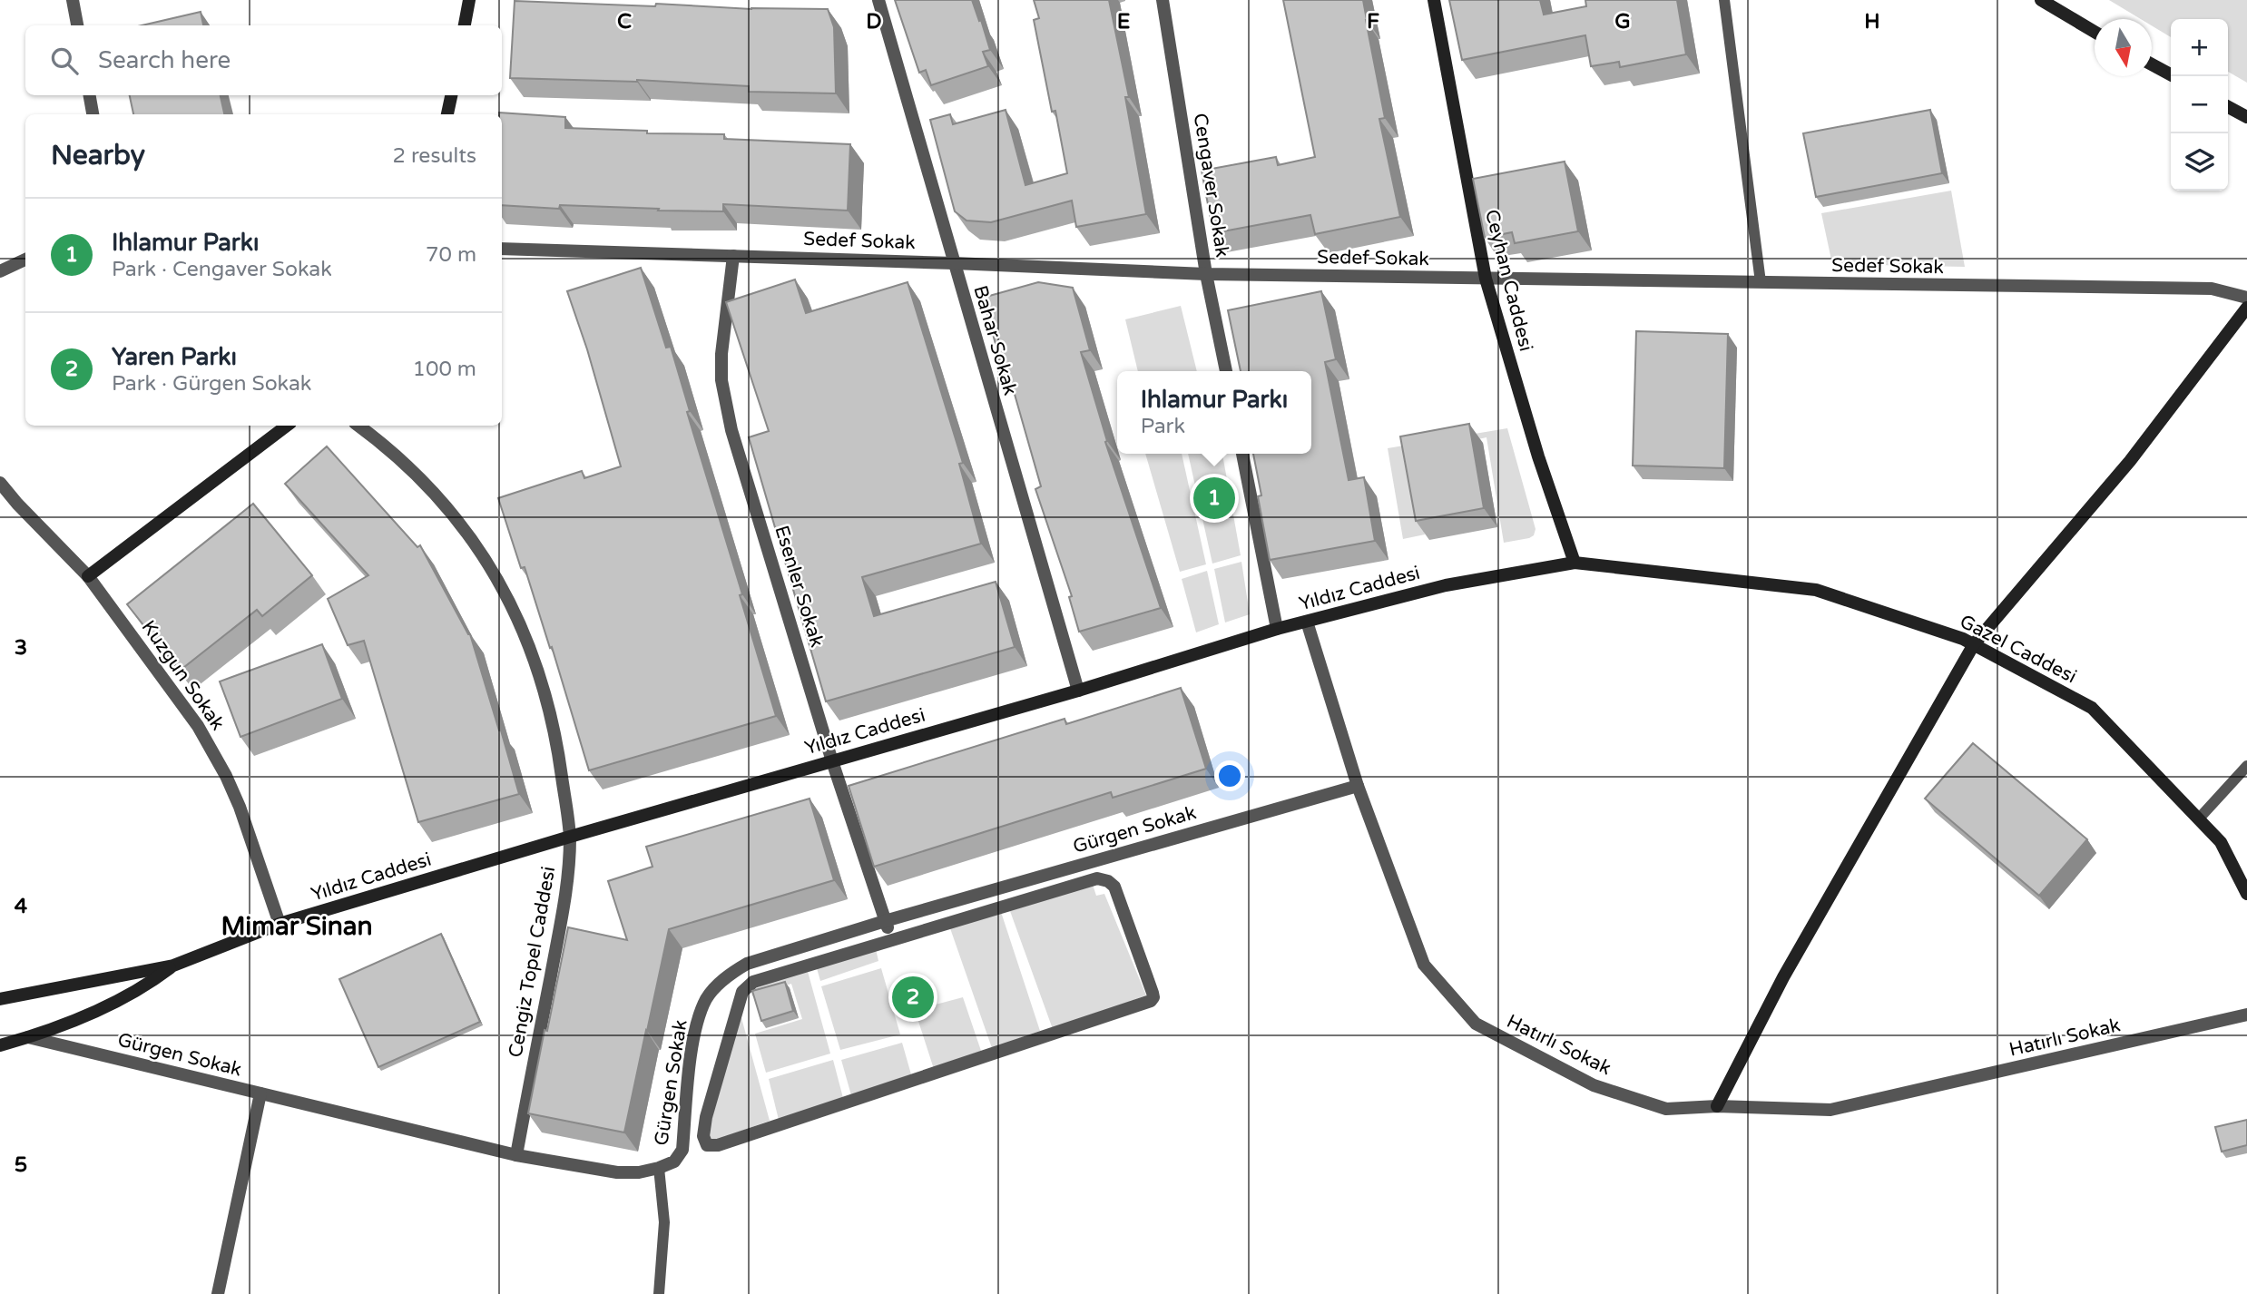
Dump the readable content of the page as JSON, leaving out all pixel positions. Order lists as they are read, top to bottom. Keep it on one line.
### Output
{"streets":{"street":["Cengaver Sokak","Sedef Sokak","Ceyhan Caddesi","Bahar Sokak","Esenler Sokak","Yıldız Caddesi","Gazel Caddesi","Kuzgun Sokak","Gürgen Sokak","Cengiz Topel Caddesi","Hatırlı Sokak"]},"crossings":[["Cengaver Sokak","Sedef Sokak"],["Sedef Sokak","Ceyhan Caddesi"],["Sedef Sokak","Bahar Sokak"],["Sedef Sokak","Esenler Sokak"],["Ceyhan Caddesi","Yıldız Caddesi"],["Ceyhan Caddesi","Gazel Caddesi"],["Bahar Sokak","Yıldız Caddesi"],["Esenler Sokak","Yıldız Caddesi"],["Esenler Sokak","Gürgen Sokak"],["Yıldız Caddesi","Gazel Caddesi"],["Yıldız Caddesi","Kuzgun Sokak"],["Yıldız Caddesi","Gürgen Sokak"],["Yıldız Caddesi","Cengiz Topel Caddesi"],["Yıldız Caddesi","Hatırlı Sokak"],["Gürgen Sokak","Cengiz Topel Caddesi"],["Gürgen Sokak","Hatırlı Sokak"]],"districts":["Mimar Sinan"],"north":"bottom","page":{"map_buttons":["+","−"],"search":"Search here","heading":["Nearby","2 results"],"list":[{"mark":"1","name":"Ihlamur Parkı","note":"Park · Cengaver Sokak","value":"70 m"},{"mark":"2","name":"Yaren Parkı","note":"Park · Gürgen Sokak","value":"100 m"}],"popup":["Ihlamur Parkı","Park"],"pins":["1","2"]},"grid":{"columns":["C","D","E","F","G","H"],"rows":["3","4","5"]}}
